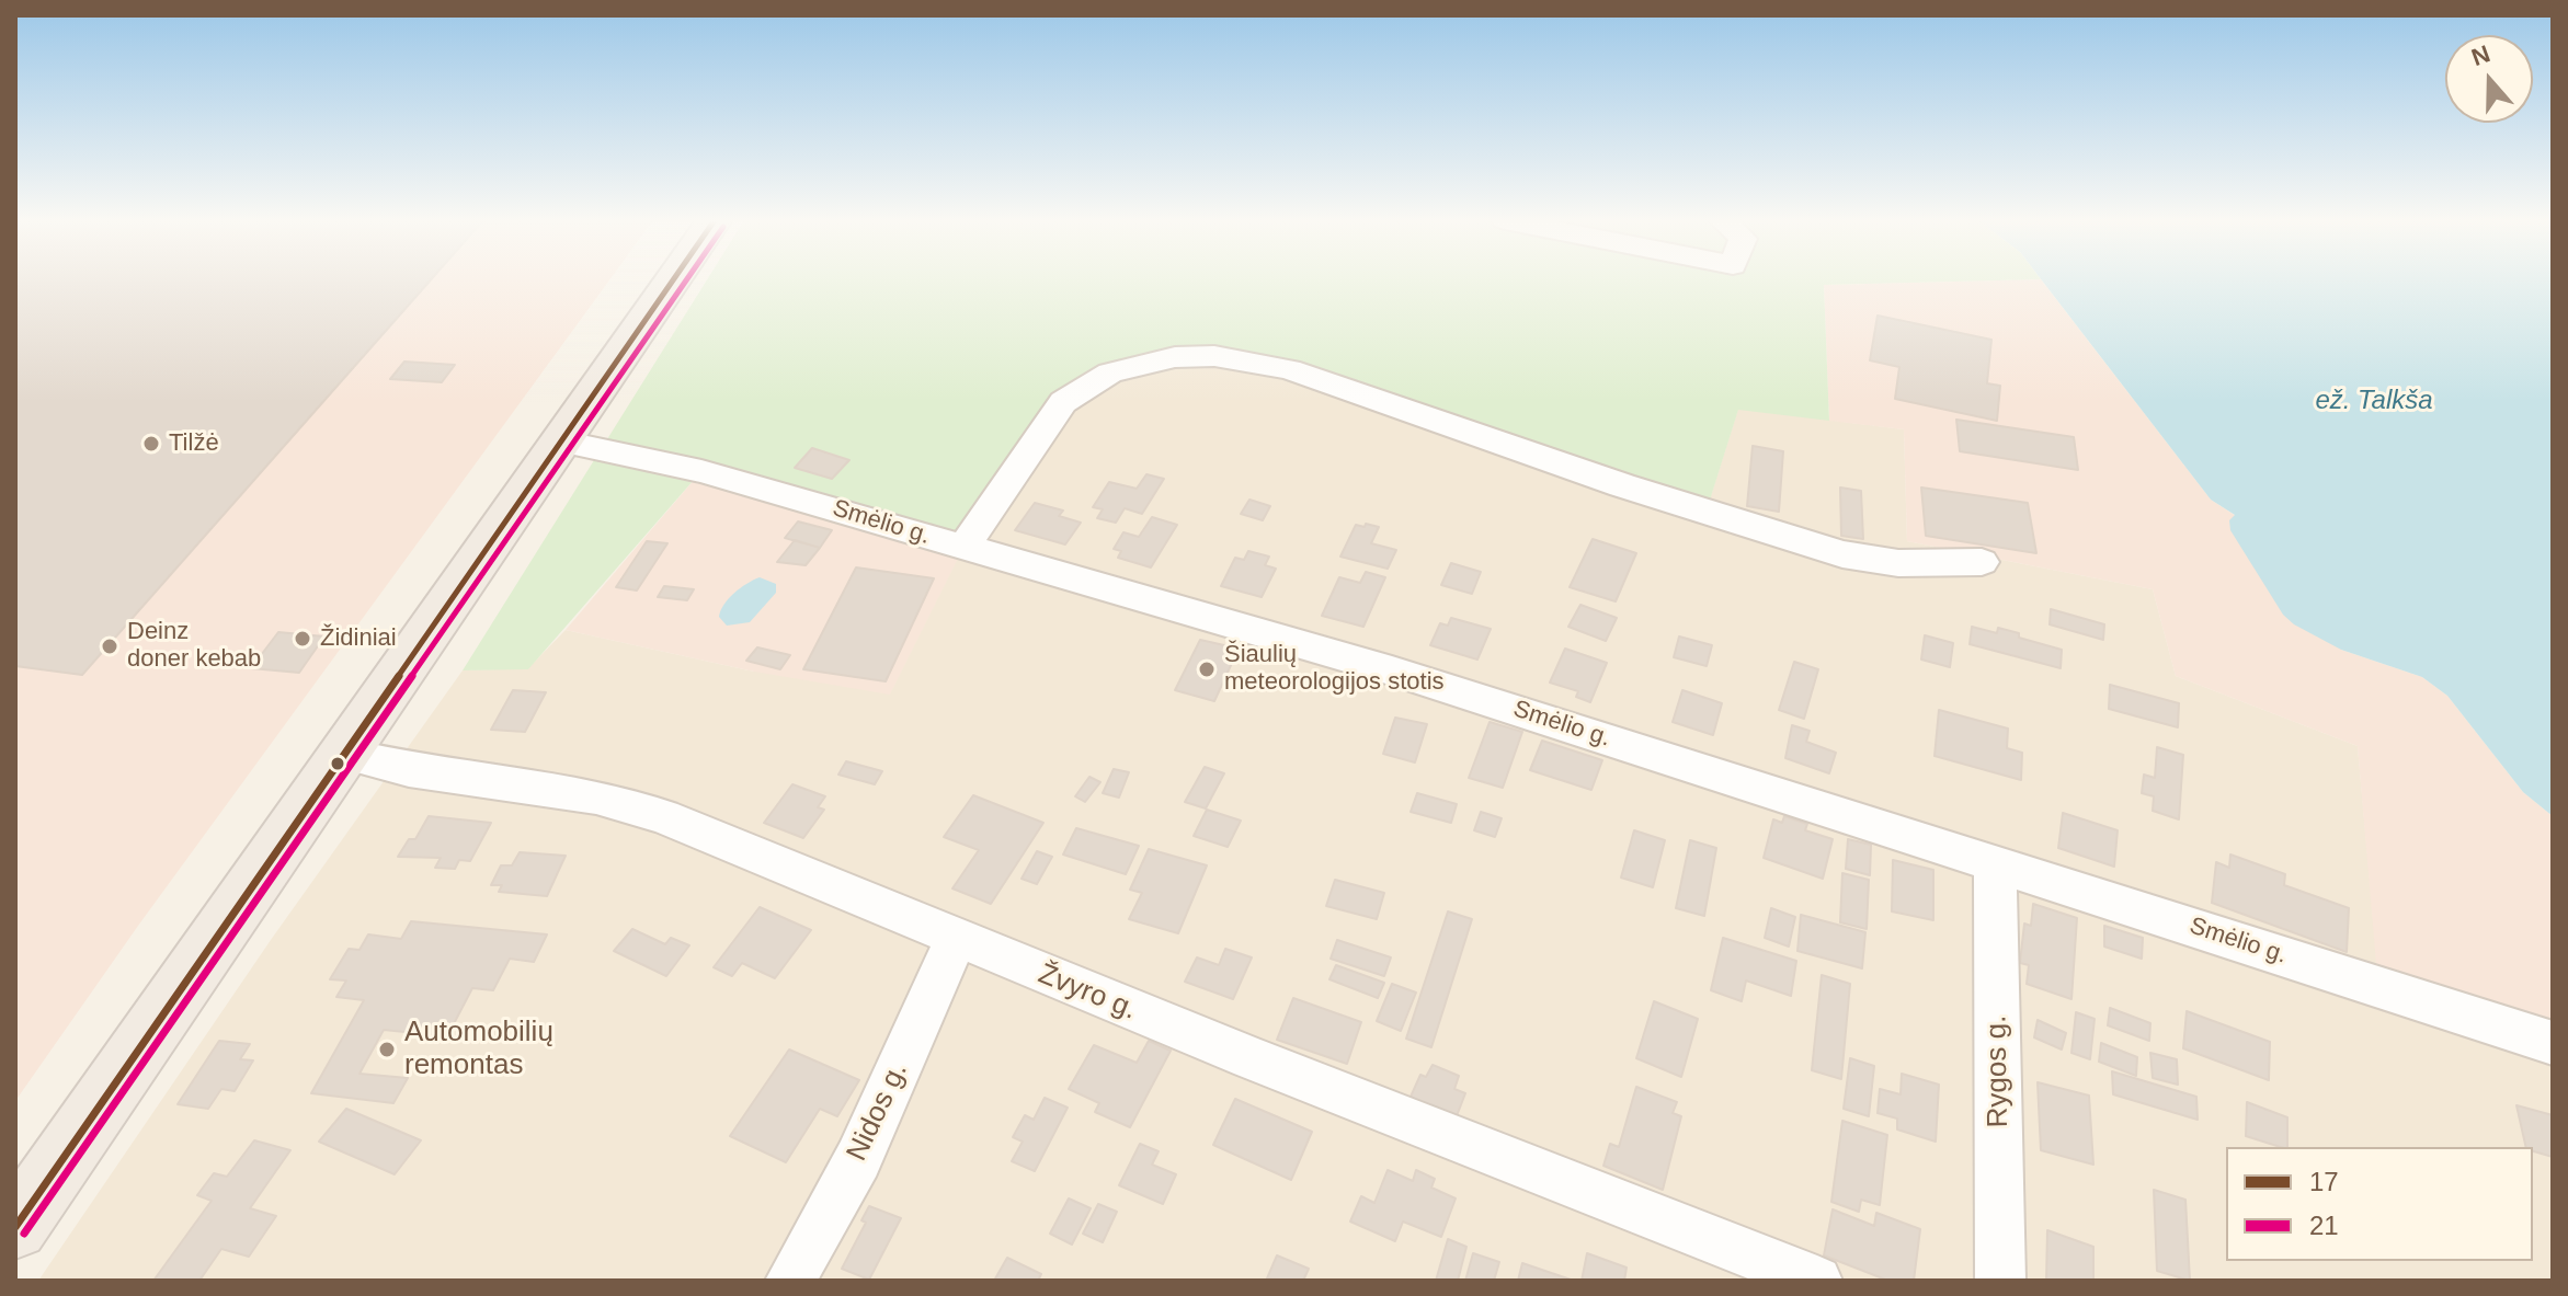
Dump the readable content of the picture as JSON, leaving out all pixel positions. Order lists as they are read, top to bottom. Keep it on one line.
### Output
{"streets":{"street":["Smėlio g.","Žvyro g.","Rygos g.","Nidos g."]},"crossings":[["Smėlio g.","Rygos g."],["Žvyro g.","Nidos g."]],"water":["ež. Talkša"],"places":["Tilžė","Židiniai","Deinz doner kebab","Šiaulių meteorologijos stotis","Automobilių remontas"],"lines":["transit line 17","transit line 21"],"legend":["17","21"],"north":"top"}
